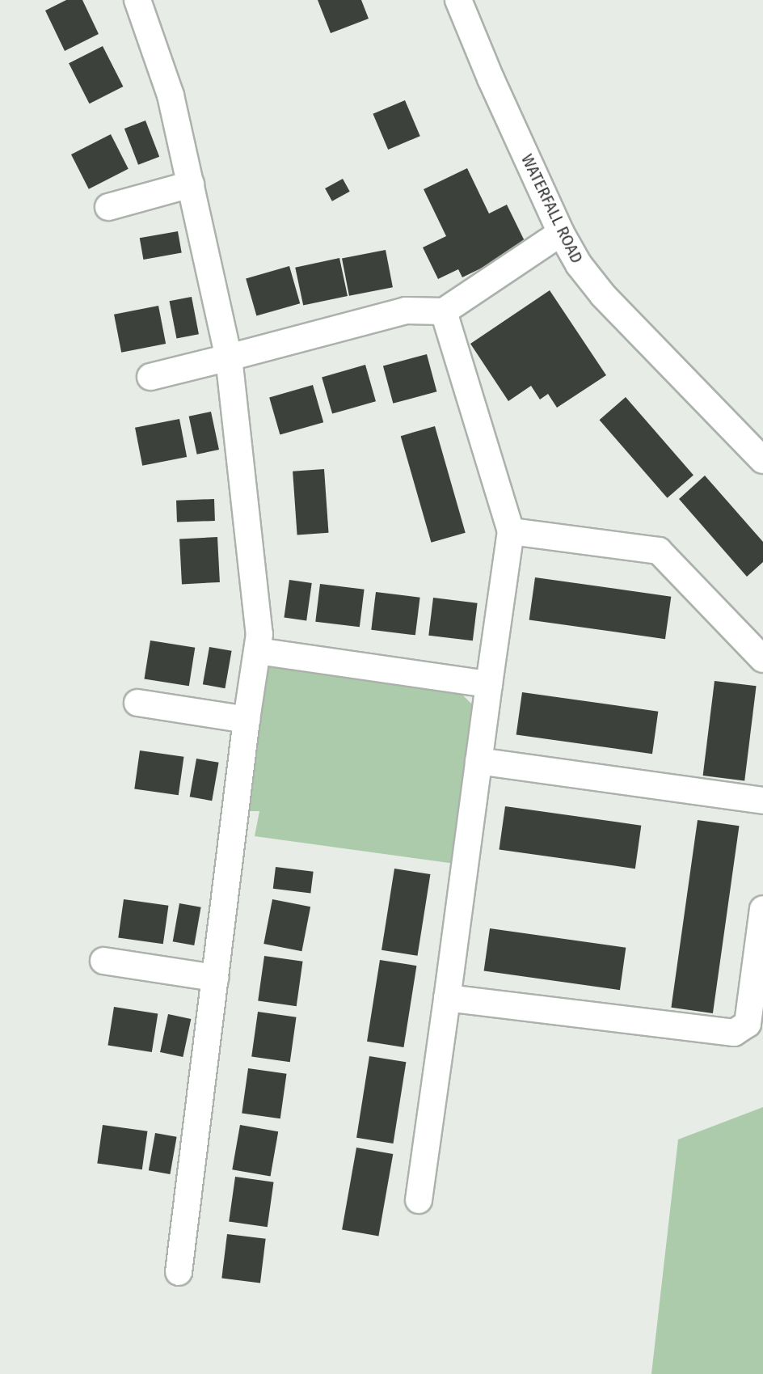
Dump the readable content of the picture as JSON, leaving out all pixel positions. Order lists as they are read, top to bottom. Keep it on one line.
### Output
{"streets":{"street":["WATERFALL ROAD"]}}
